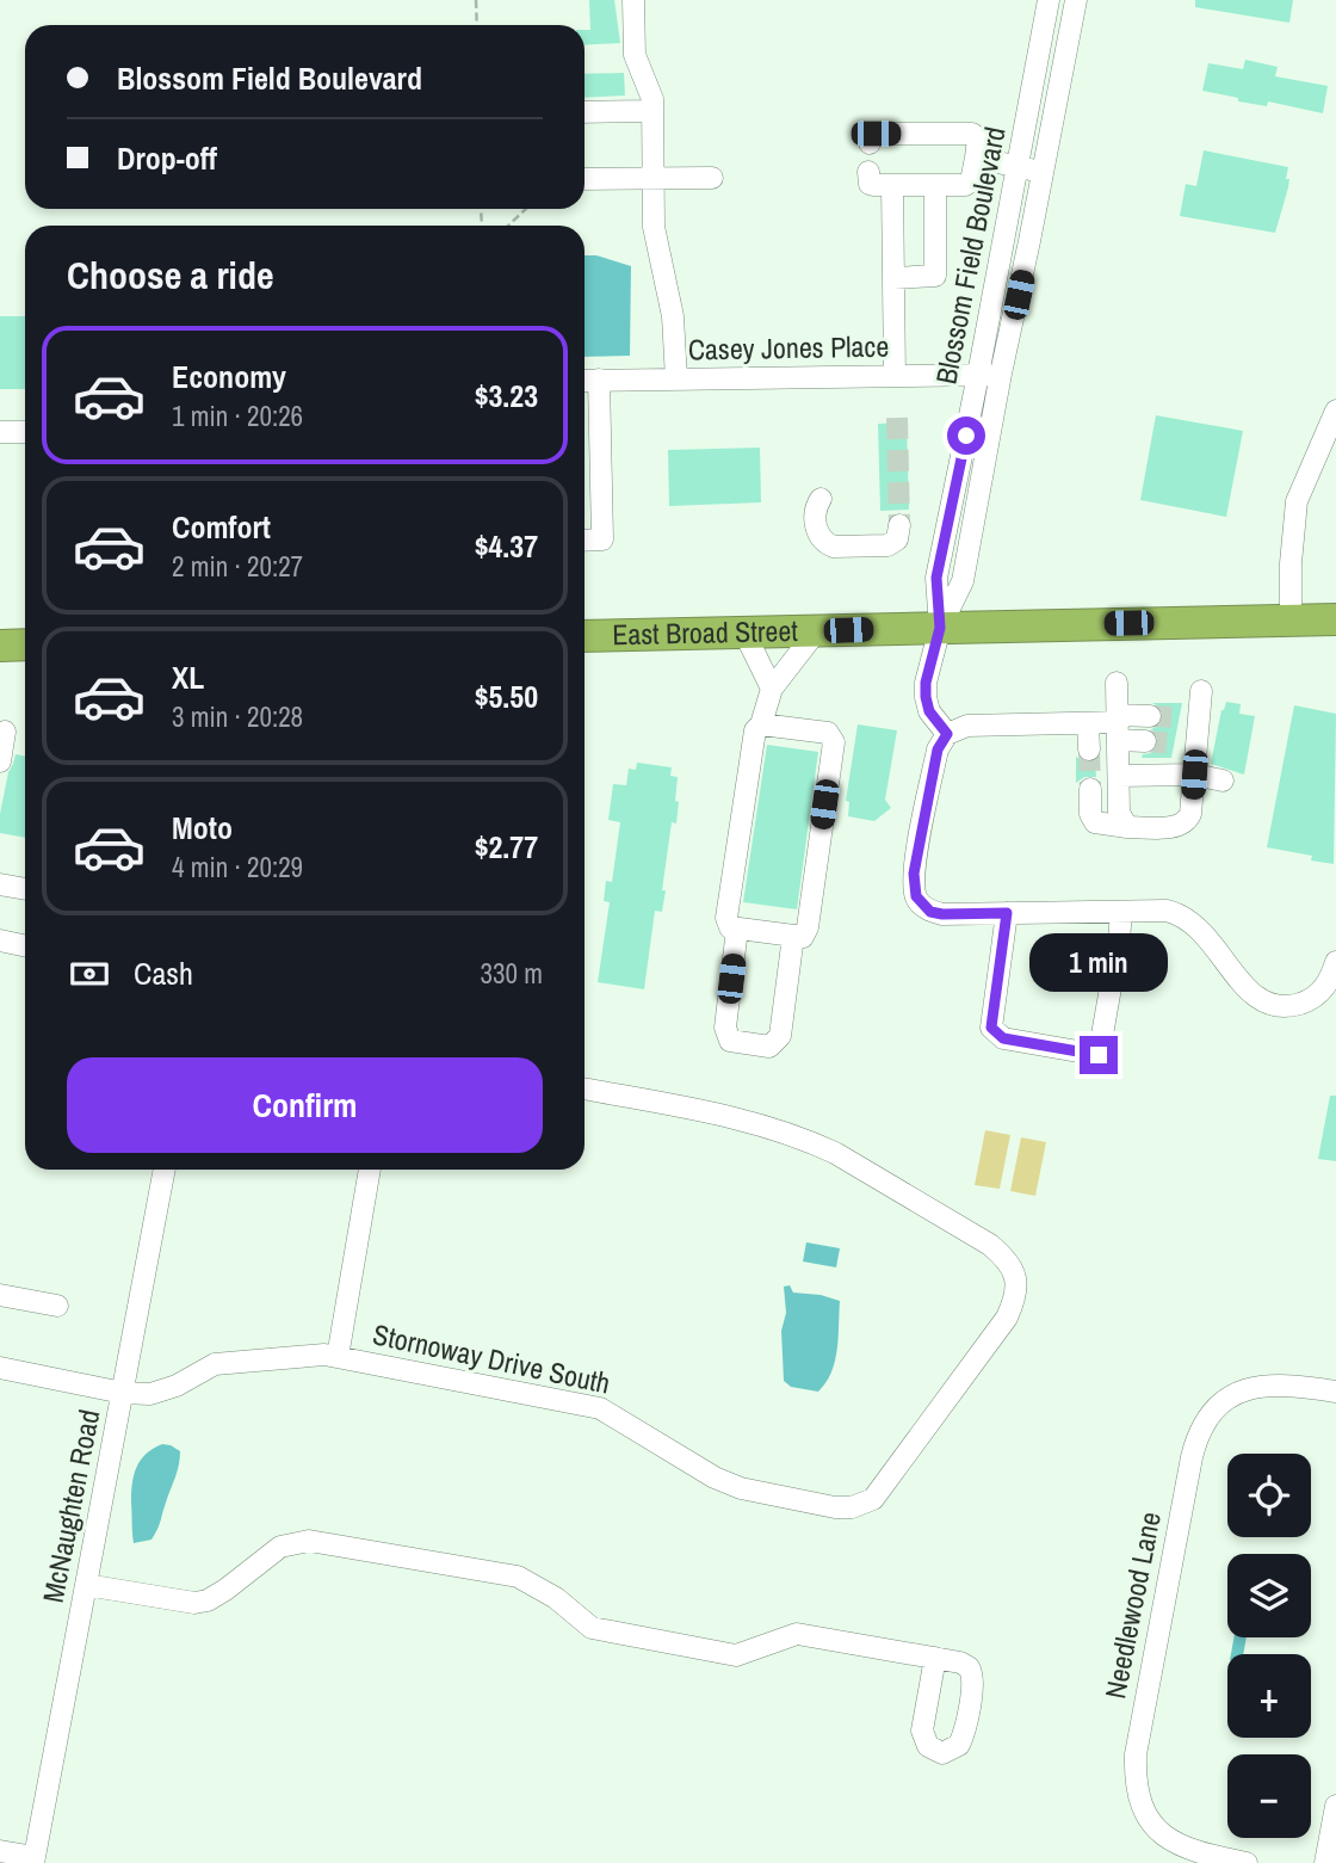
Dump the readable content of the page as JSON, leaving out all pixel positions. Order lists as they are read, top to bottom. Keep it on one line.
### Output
{"streets":{"highway":["East Broad Street"],"street":["Blossom Field Boulevard","Casey Jones Place","Stornoway Drive South","McNaughten Road","Needlewood Lane"]},"crossings":[["Blossom Field Boulevard","Casey Jones Place"],["Blossom Field Boulevard","East Broad Street"],["Stornoway Drive South","McNaughten Road"]],"page":{"banner":["Blossom Field Boulevard","Drop-off"],"heading":"Choose a ride","list":[{"name":"Economy","note":"1 min · 20:26","value":"$3.23"},{"name":"Comfort","note":"2 min · 20:27","value":"$4.37"},{"name":"XL","note":"3 min · 20:28","value":"$5.50"},{"name":"Moto","note":"4 min · 20:29","value":"$2.77"}],"pay":["Cash","330 m"],"bubble":"1 min","buttons":"Confirm","map_buttons":["+","−"]}}
